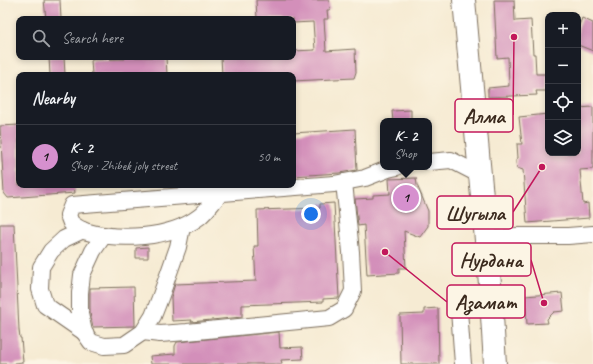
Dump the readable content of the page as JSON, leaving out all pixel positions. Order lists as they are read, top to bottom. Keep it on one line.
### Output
{"places":["Алма","Шугыла","Азамат","Нурдана"],"page":{"map_buttons":["+","−"],"search":"Search here","heading":"Nearby","popup":["К- 2","Shop"],"list":[{"mark":"1","name":"К- 2","note":"Shop · Zhibek joly street","value":"50 m"}],"pins":"1"}}
